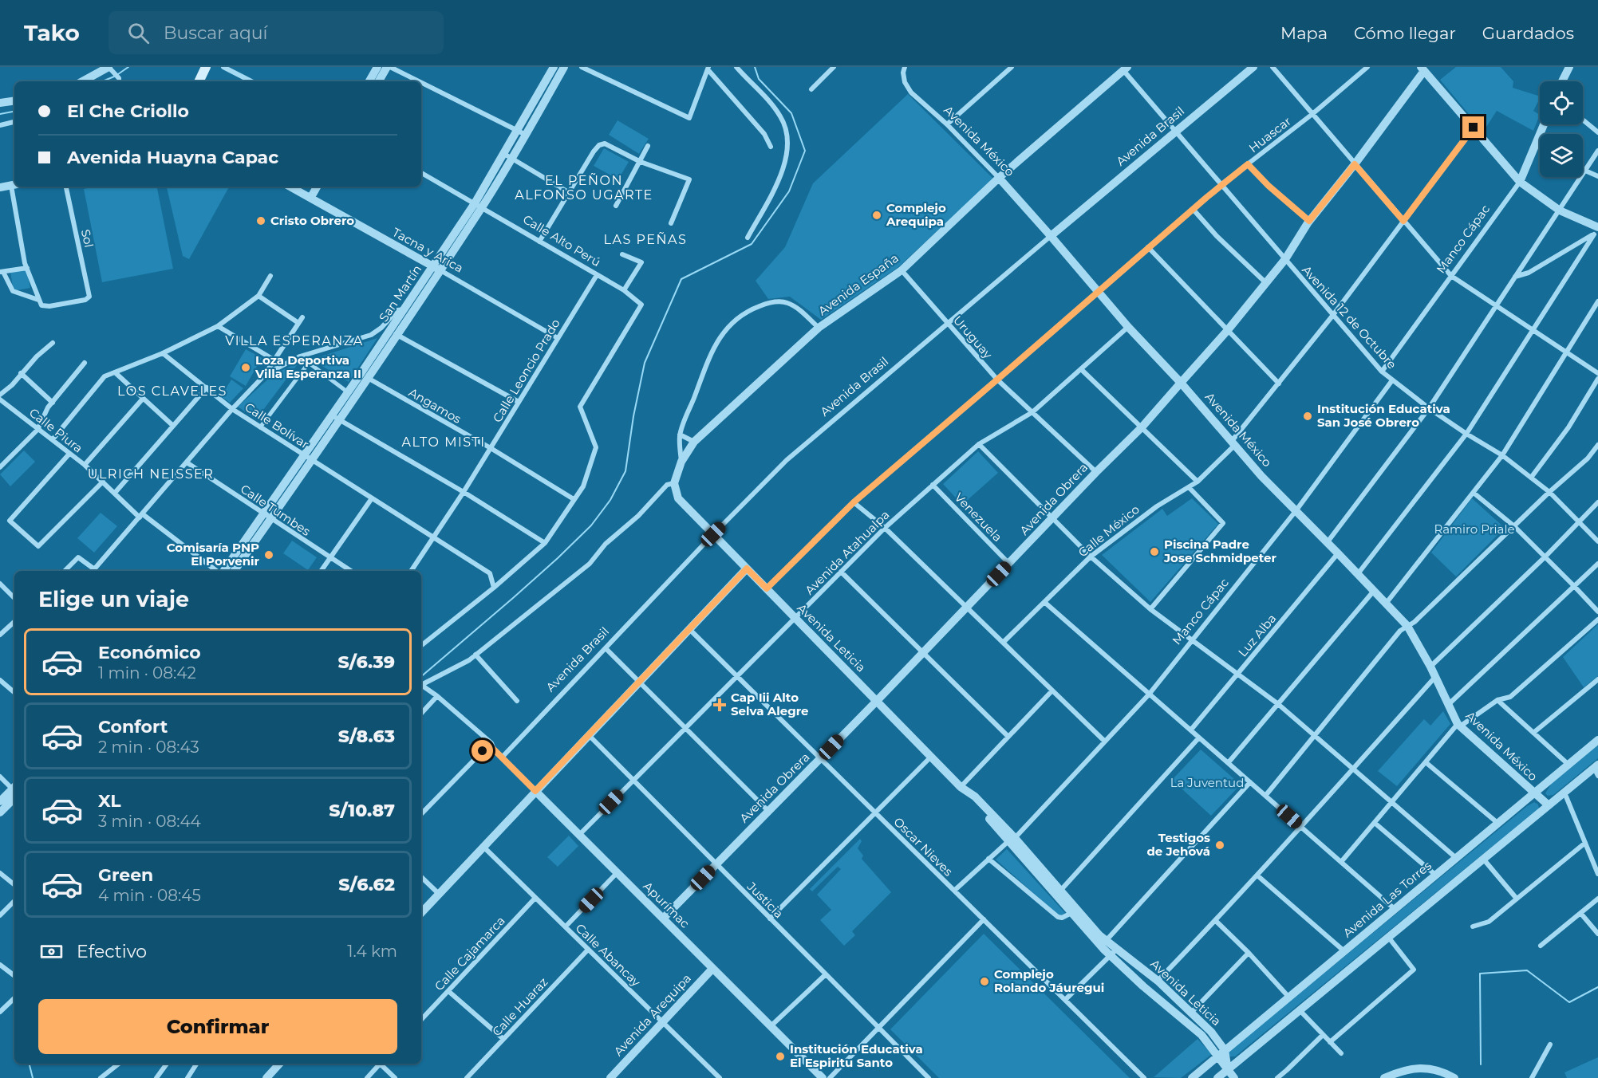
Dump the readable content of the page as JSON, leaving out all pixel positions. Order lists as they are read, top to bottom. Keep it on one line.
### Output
{"streets":{"street":["Huascar","Avenida Brasil","Avenida México","Sol","Manco Cápac","Calle Alto Perú","Tacna y Arica","Avenida España","San Martín","Avenida 12 de Octubre","Uruguay","Calle Leoncio Prado","Angamos","Calle Bolívar","Calle Piura","Avenida Obrera","Calle Tumbes","Venezuela","Calle México","Avenida Atahualpa","Luz Alba","Avenida Leticia","Oscar Nieves","Avenida Las Torres","Justicia","Apurímac","Calle Cajamarca","Calle Abancay","Calle Huaraz","Avenida Arequipa"]},"crossings":[["Huascar","Avenida México"],["Huascar","Avenida 12 de Octubre"],["Huascar","Uruguay"],["Huascar","Avenida Leticia"],["Avenida Brasil","Avenida México"],["Avenida Brasil","Avenida 12 de Octubre"],["Avenida Brasil","Uruguay"],["Avenida Brasil","Avenida Leticia"],["Avenida Brasil","Apurímac"],["Avenida México","Manco Cápac"],["Avenida México","Avenida España"],["Avenida México","Avenida Obrera"],["Avenida México","Calle México"],["Avenida México","Avenida Atahualpa"],["Avenida México","Luz Alba"],["Avenida México","Avenida Las Torres"],["Manco Cápac","Avenida 12 de Octubre"],["Manco Cápac","Avenida Leticia"],["Manco Cápac","Oscar Nieves"],["Calle Alto Perú","San Martín"],["Calle Alto Perú","Calle Leoncio Prado"],["Calle Alto Perú","Angamos"],["Tacna y Arica","San Martín"],["Tacna y Arica","Calle Leoncio Prado"],["Avenida España","Avenida 12 de Octubre"],["Avenida España","Uruguay"],["Avenida España","Avenida Leticia"],["San Martín","Angamos"],["San Martín","Calle Bolívar"],["San Martín","Calle Tumbes"],["Avenida 12 de Octubre","Avenida Obrera"],["Avenida 12 de Octubre","Calle México"],["Uruguay","Avenida Obrera"],["Uruguay","Avenida Atahualpa"],["Calle Leoncio Prado","Angamos"],["Calle Leoncio Prado","Calle Bolívar"],["Avenida Obrera","Venezuela"],["Avenida Obrera","Avenida Leticia"],["Avenida Obrera","Oscar Nieves"],["Avenida Obrera","Justicia"],["Avenida Obrera","Apurímac"],["Venezuela","Avenida Atahualpa"],["Avenida Atahualpa","Avenida Leticia"],["Avenida Atahualpa","Oscar Nieves"],["Avenida Atahualpa","Justicia"],["Avenida Atahualpa","Apurímac"],["Avenida Leticia","Avenida Las Torres"],["Apurímac","Avenida Arequipa"],["Calle Cajamarca","Calle Abancay"],["Calle Abancay","Calle Huaraz"],["Calle Abancay","Avenida Arequipa"]],"districts":["EL PEÑON ALFONSO UGARTE","LAS PEÑAS","VILLA ESPERANZA","LOS CLAVELES","ALTO MISTI","ULRICH NEISSER"],"parks":["Ramiro Priale","La Juventud"],"places":{"other":["Complejo Arequipa","Cristo Obrero","Loza Deportiva Villa Esperanza II","Institución Educativa San José Obrero","Piscina Padre Jose Schmidpeter","Comisaría PNP El Porvenir","Testigos de Jehová","Complejo Rolando Jáuregui","Institución Educativa El Espiritu Santo"],"health":["Cap Iii Alto Selva Alegre"]},"page":{"header":"Tako","search":"Buscar aquí","nav":["Mapa","Cómo llegar","Guardados"],"banner":["El Che Criollo","Avenida Huayna Capac"],"heading":"Elige un viaje","list":[{"name":"Económico","note":"1 min · 08:42","value":"S/6.39"},{"name":"Confort","note":"2 min · 08:43","value":"S/8.63"},{"name":"XL","note":"3 min · 08:44","value":"S/10.87"},{"name":"Green","note":"4 min · 08:45","value":"S/6.62"}],"pay":["Efectivo","1.4 km"],"buttons":"Confirmar"}}
